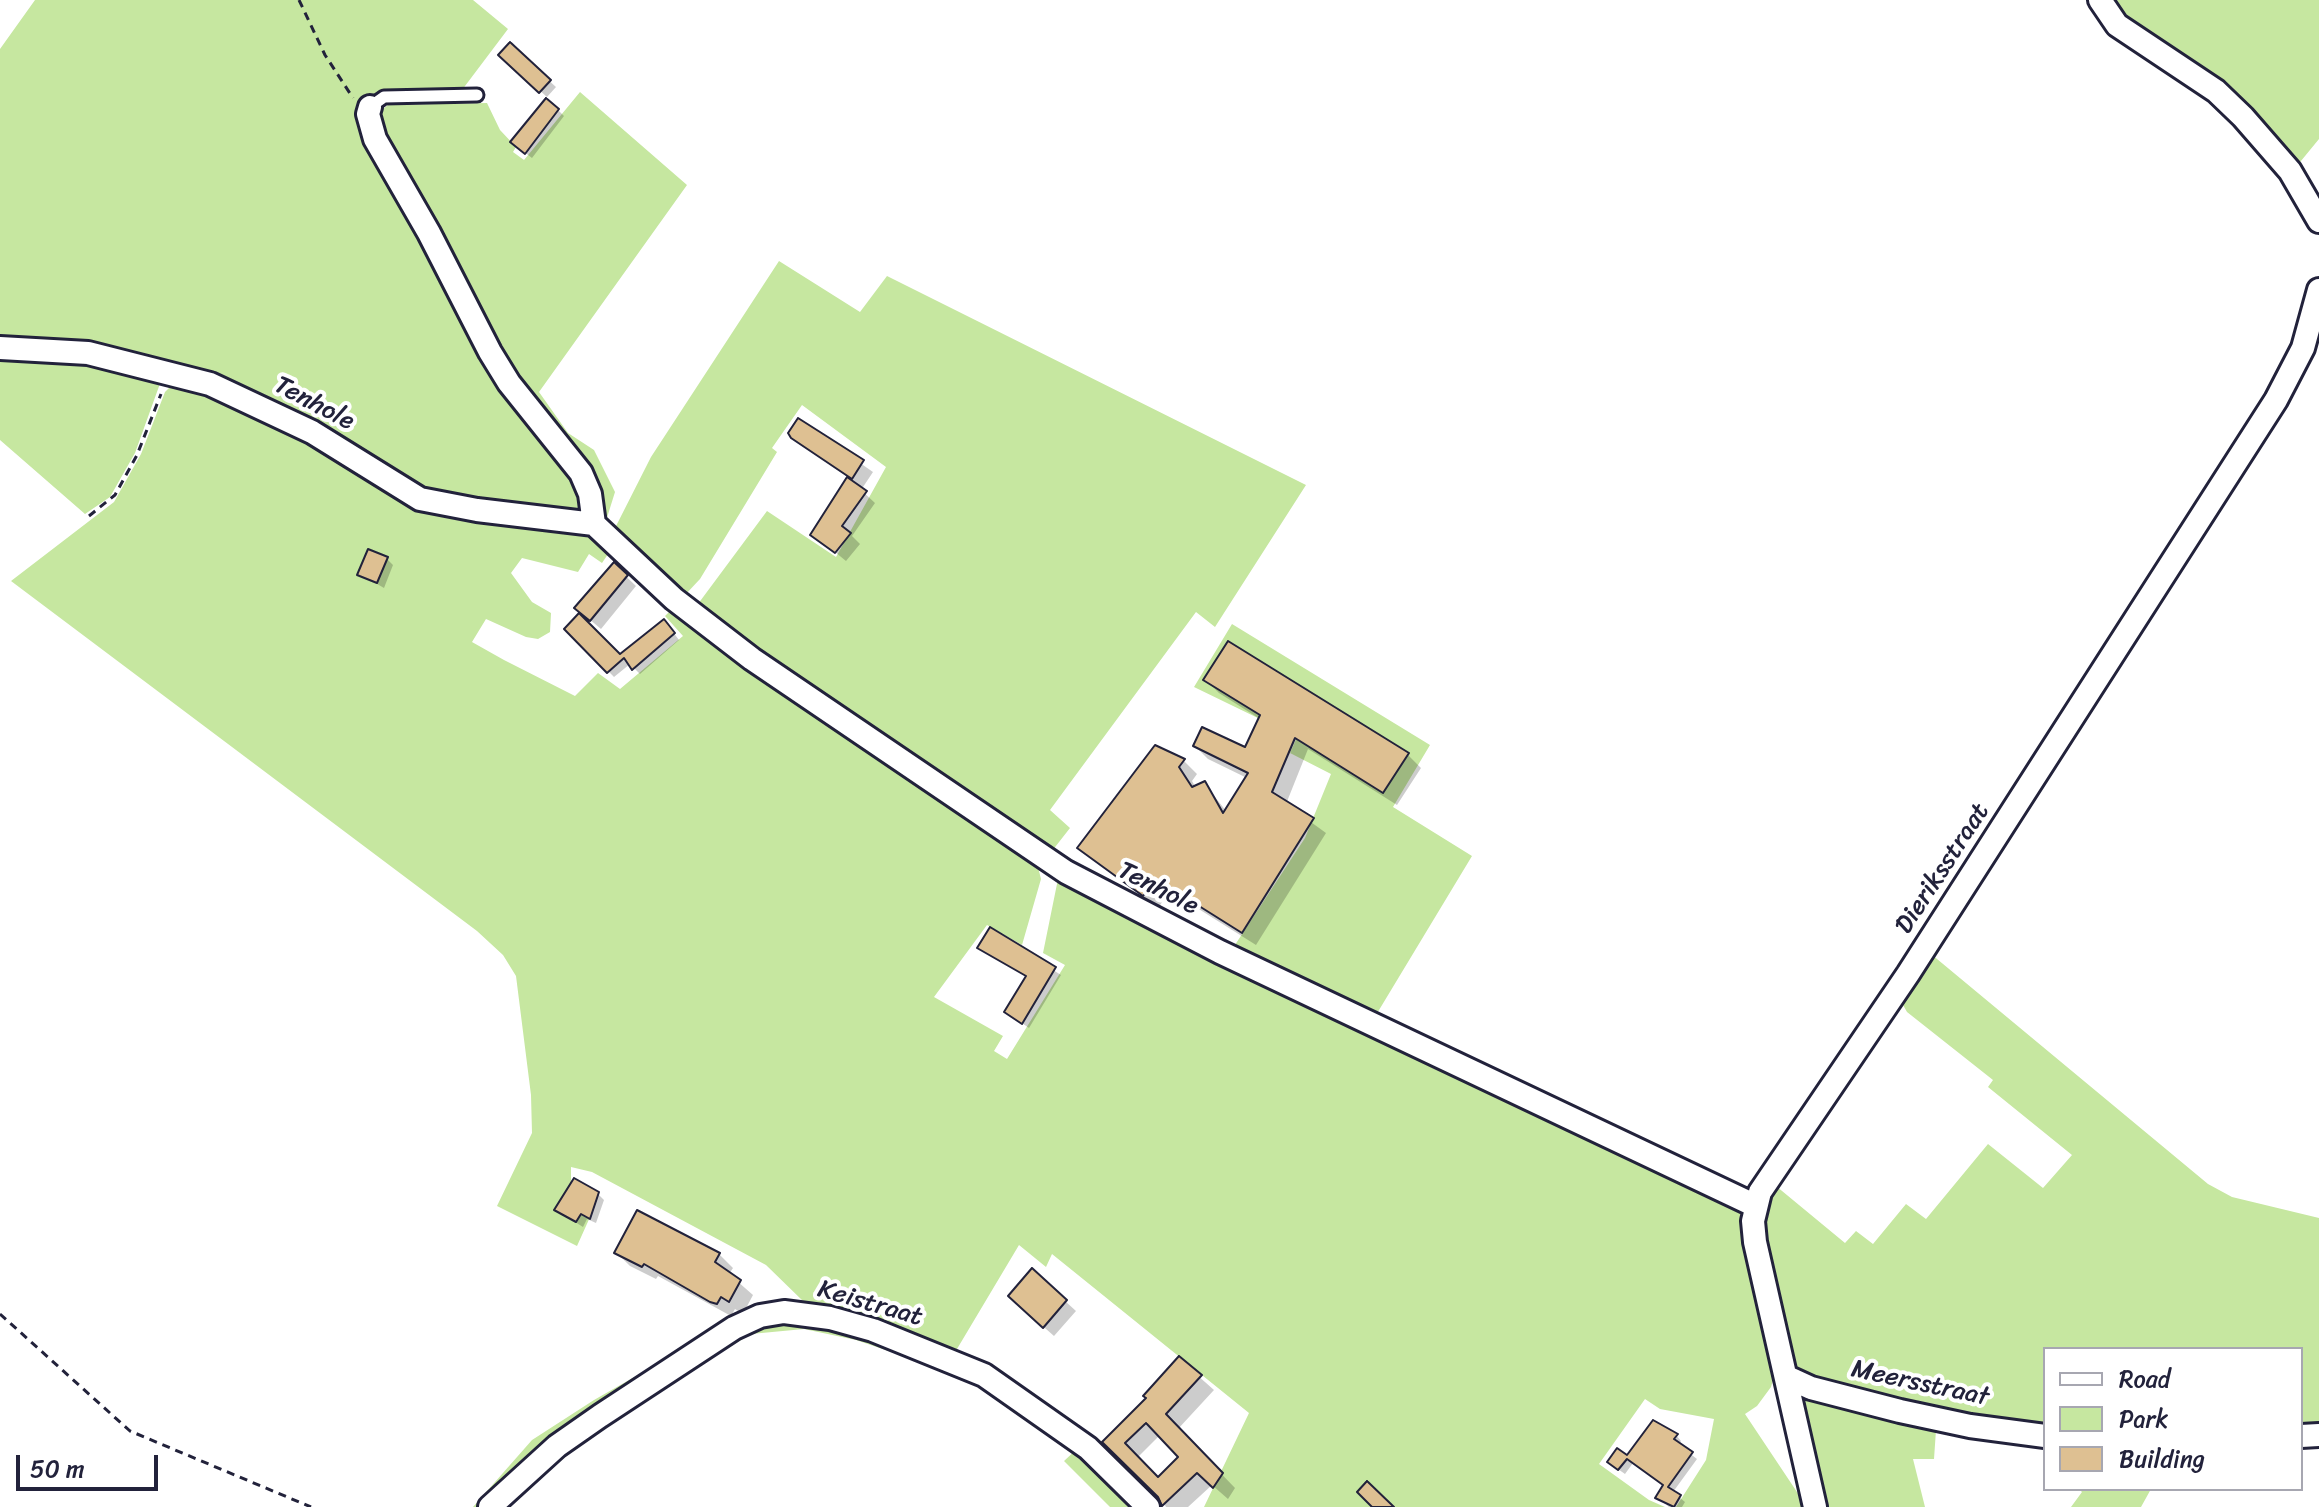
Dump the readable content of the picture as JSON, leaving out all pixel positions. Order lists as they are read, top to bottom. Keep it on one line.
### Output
{"streets":{"street":["Tenhole","Dieriksstraat","Keistraat","Meersstraat"]},"crossings":[["Tenhole","Dieriksstraat"],["Dieriksstraat","Meersstraat"]],"legend":["Road","Park","Building"],"scale_bar":"50 m"}
